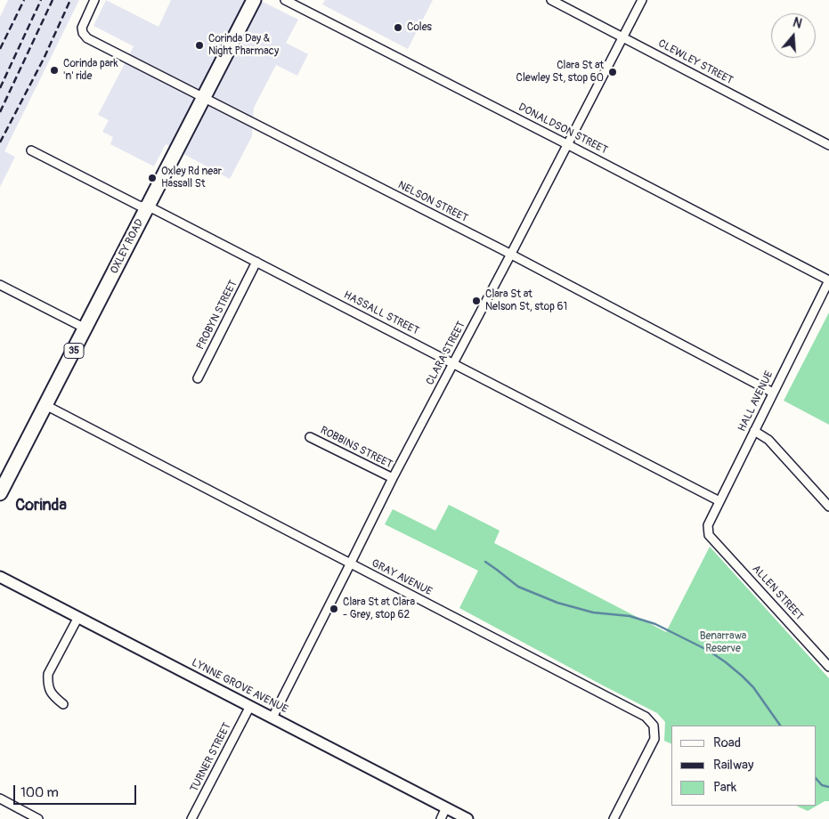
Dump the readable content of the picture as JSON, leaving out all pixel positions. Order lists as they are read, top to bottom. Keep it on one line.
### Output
{"streets":{"main road":["OXLEY ROAD","35"],"street":["CLEWLEY STREET","DONALDSON STREET","NELSON STREET","HASSALL STREET","PROBYN STREET","CLARA STREET","HALL AVENUE","ROBBINS STREET","GRAY AVENUE","ALLEN STREET","LYNNE GROVE AVENUE","TURNER STREET"]},"crossings":[["CLEWLEY STREET","CLARA STREET"],["DONALDSON STREET","CLARA STREET"],["DONALDSON STREET","HALL AVENUE"],["NELSON STREET","OXLEY ROAD"],["NELSON STREET","CLARA STREET"],["NELSON STREET","HALL AVENUE"],["OXLEY ROAD","HASSALL STREET"],["OXLEY ROAD","GRAY AVENUE"],["HASSALL STREET","PROBYN STREET"],["HASSALL STREET","CLARA STREET"],["HASSALL STREET","HALL AVENUE"],["CLARA STREET","ROBBINS STREET"],["CLARA STREET","GRAY AVENUE"],["CLARA STREET","LYNNE GROVE AVENUE"],["HALL AVENUE","ALLEN STREET"],["LYNNE GROVE AVENUE","TURNER STREET"]],"districts":["Corinda"],"parks":["Benarrawa Reserve"],"places":["Coles","Corinda Day & Night Pharmacy","Corinda park 'n' ride","Clara St at Clewley St, stop 60","Oxley Rd near Hassall St","Clara St at Nelson St, stop 61","Clara St at Clara - Grey, stop 62"],"legend":["Road","Railway","Park"],"scale_bar":"100 m","north":"top"}
